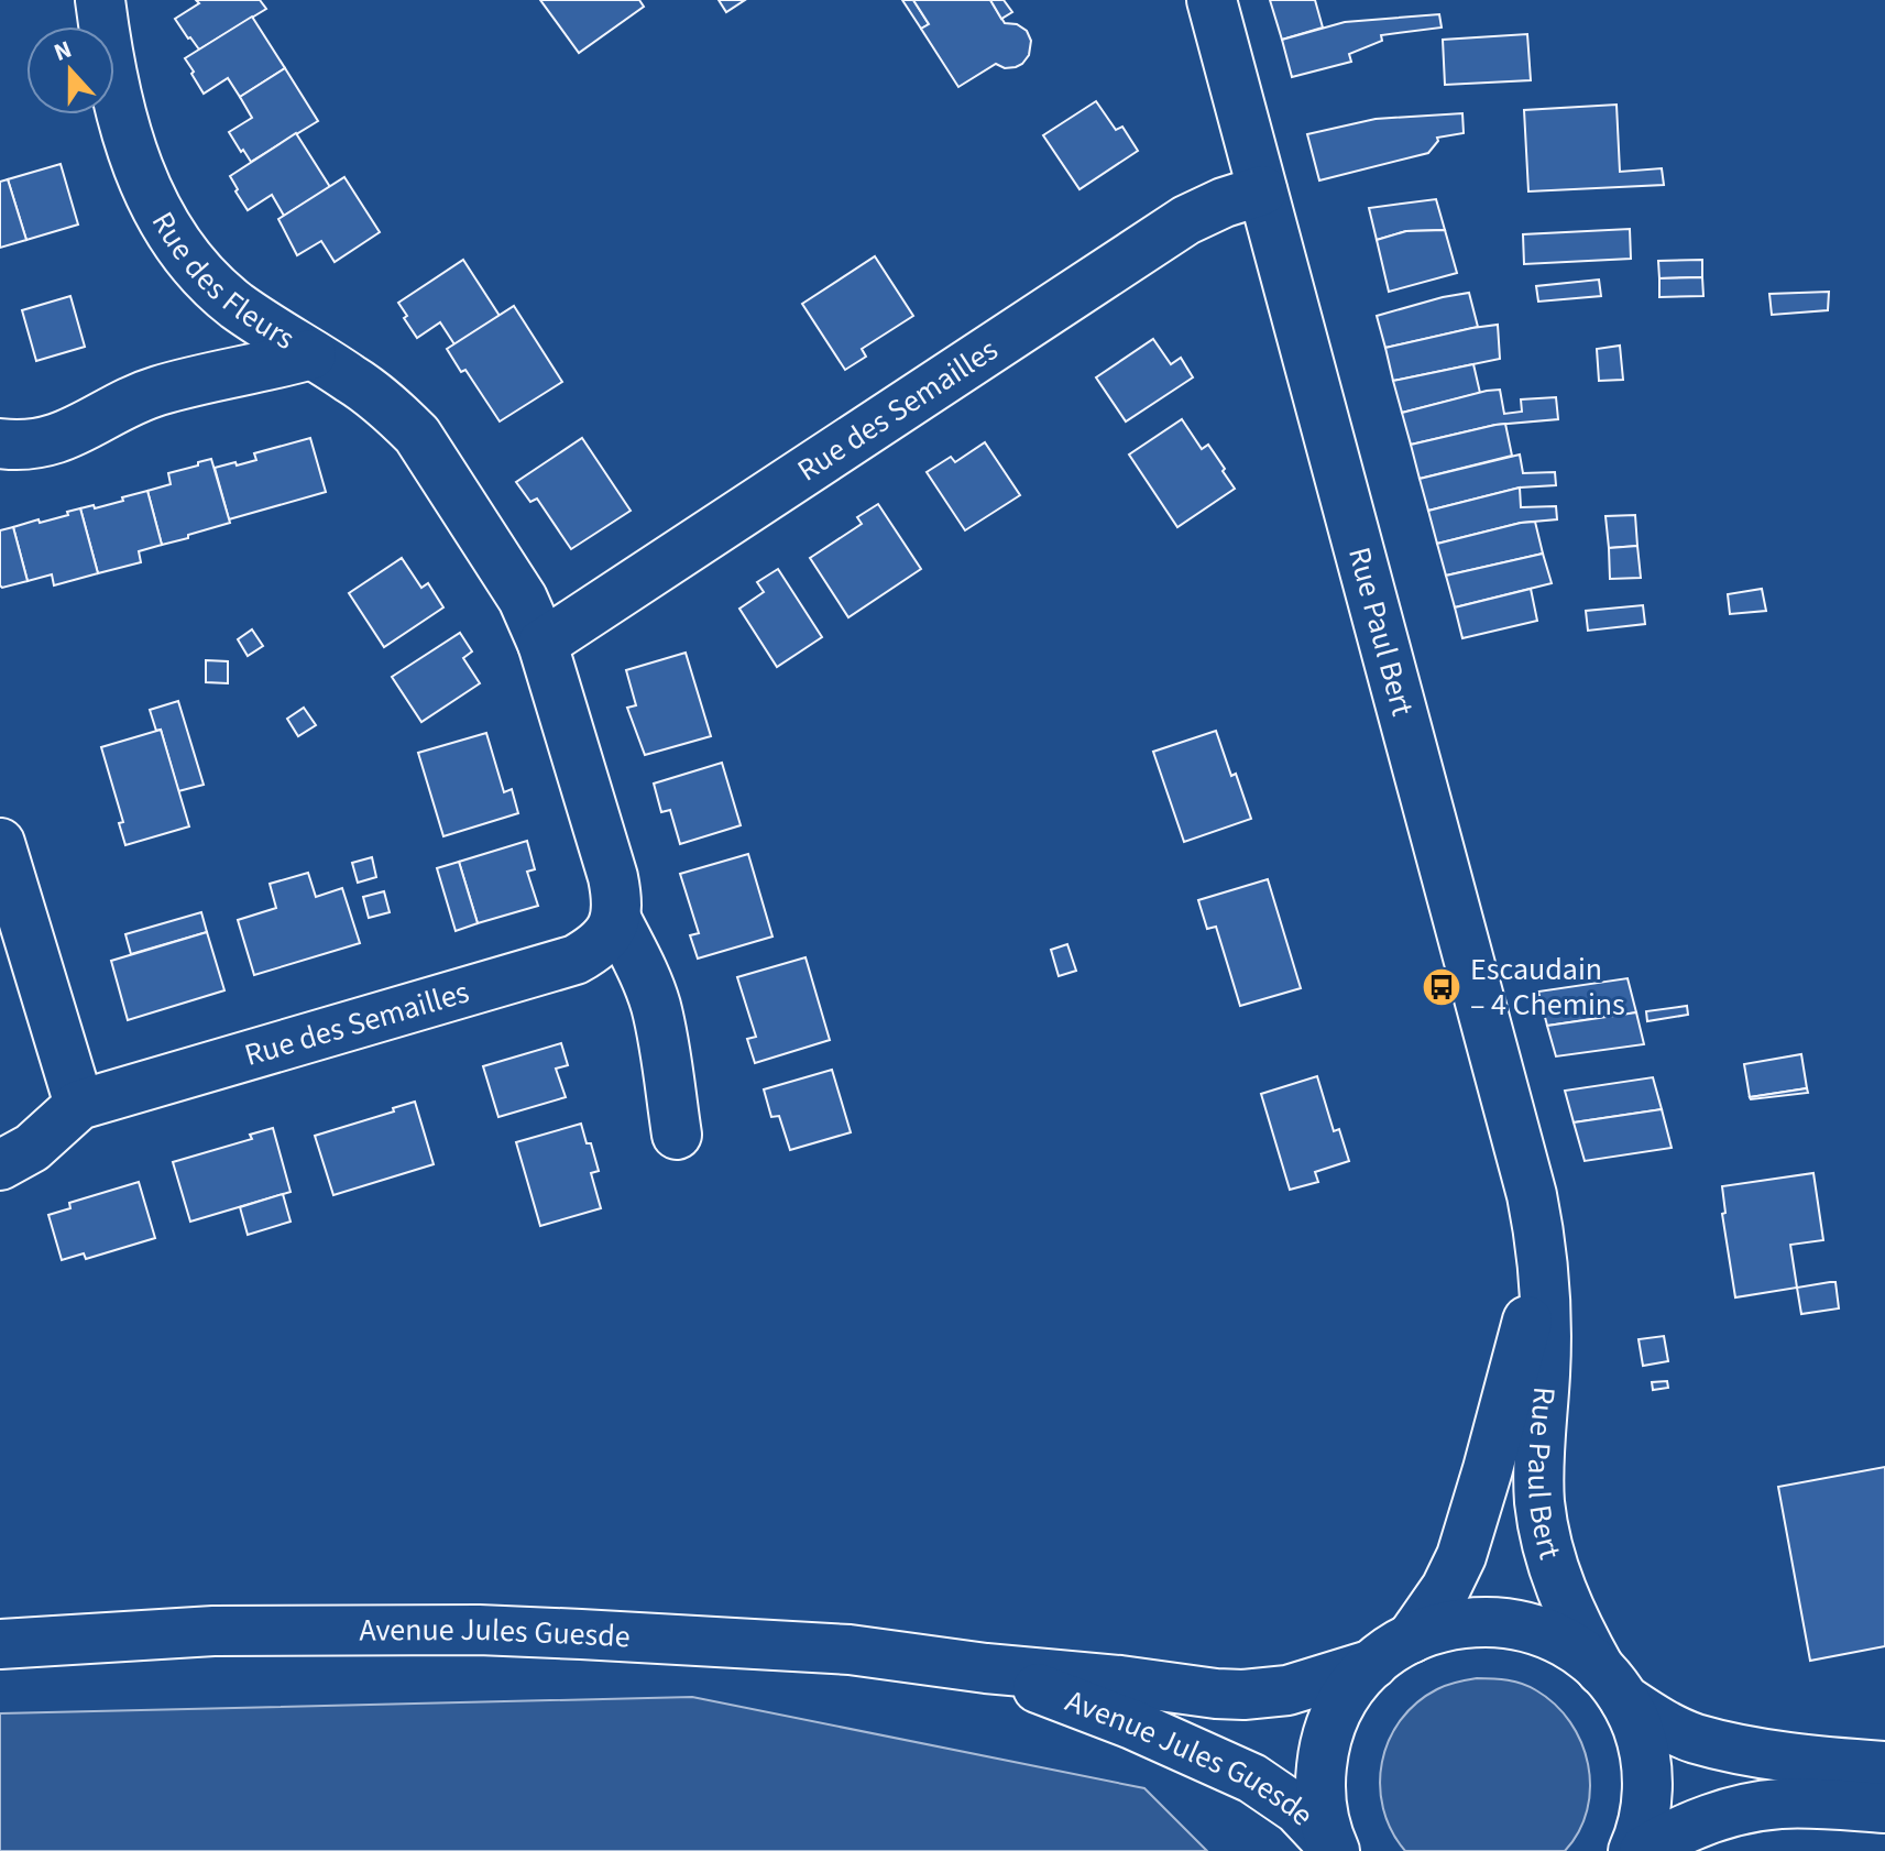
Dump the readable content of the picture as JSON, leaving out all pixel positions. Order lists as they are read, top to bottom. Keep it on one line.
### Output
{"streets":{"street":["Rue des Fleurs","Rue des Semailles","Rue Paul Bert","Avenue Jules Guesde"]},"crossings":[["Rue des Fleurs","Rue des Semailles"],["Rue des Semailles","Rue Paul Bert"],["Rue Paul Bert","Avenue Jules Guesde"]],"places":{"bus stop":["Escaudain – 4 Chemins"]},"north":"top"}
